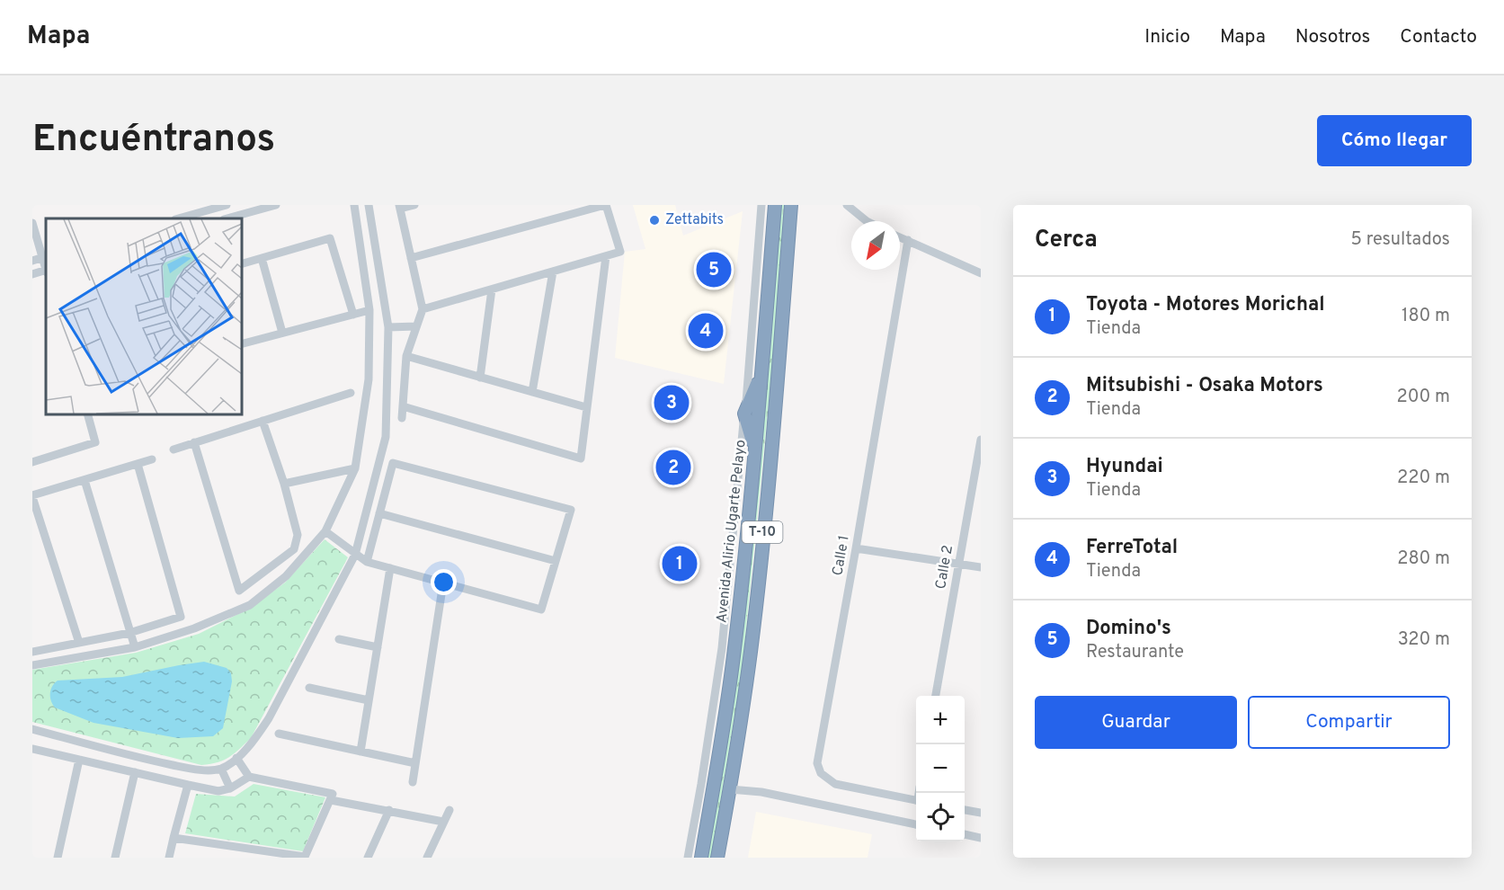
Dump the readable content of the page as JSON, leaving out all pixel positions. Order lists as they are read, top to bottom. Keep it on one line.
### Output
{"streets":{"highway":["Avenida Alirio Ugarte Pelayo","T-10"],"street":["Calle 1","Calle 2"]},"places":["Zettabits"],"north":"bottom left","page":{"header":"Mapa","nav":["Inicio","Mapa","Nosotros","Contacto"],"buttons":["Cómo llegar",["Guardar","Compartir"]],"title":"Encuéntranos","heading":["Cerca","5 resultados"],"pins":["5","4","3","2","1"],"list":[{"mark":"1","name":"Toyota - Motores Morichal","note":"Tienda","value":"180 m"},{"mark":"2","name":"Mitsubishi - Osaka Motors","note":"Tienda","value":"200 m"},{"mark":"3","name":"Hyundai","note":"Tienda","value":"220 m"},{"mark":"4","name":"FerreTotal","note":"Tienda","value":"280 m"},{"mark":"5","name":"Domino's","note":"Restaurante","value":"320 m"}],"map_buttons":["+","−"]}}
